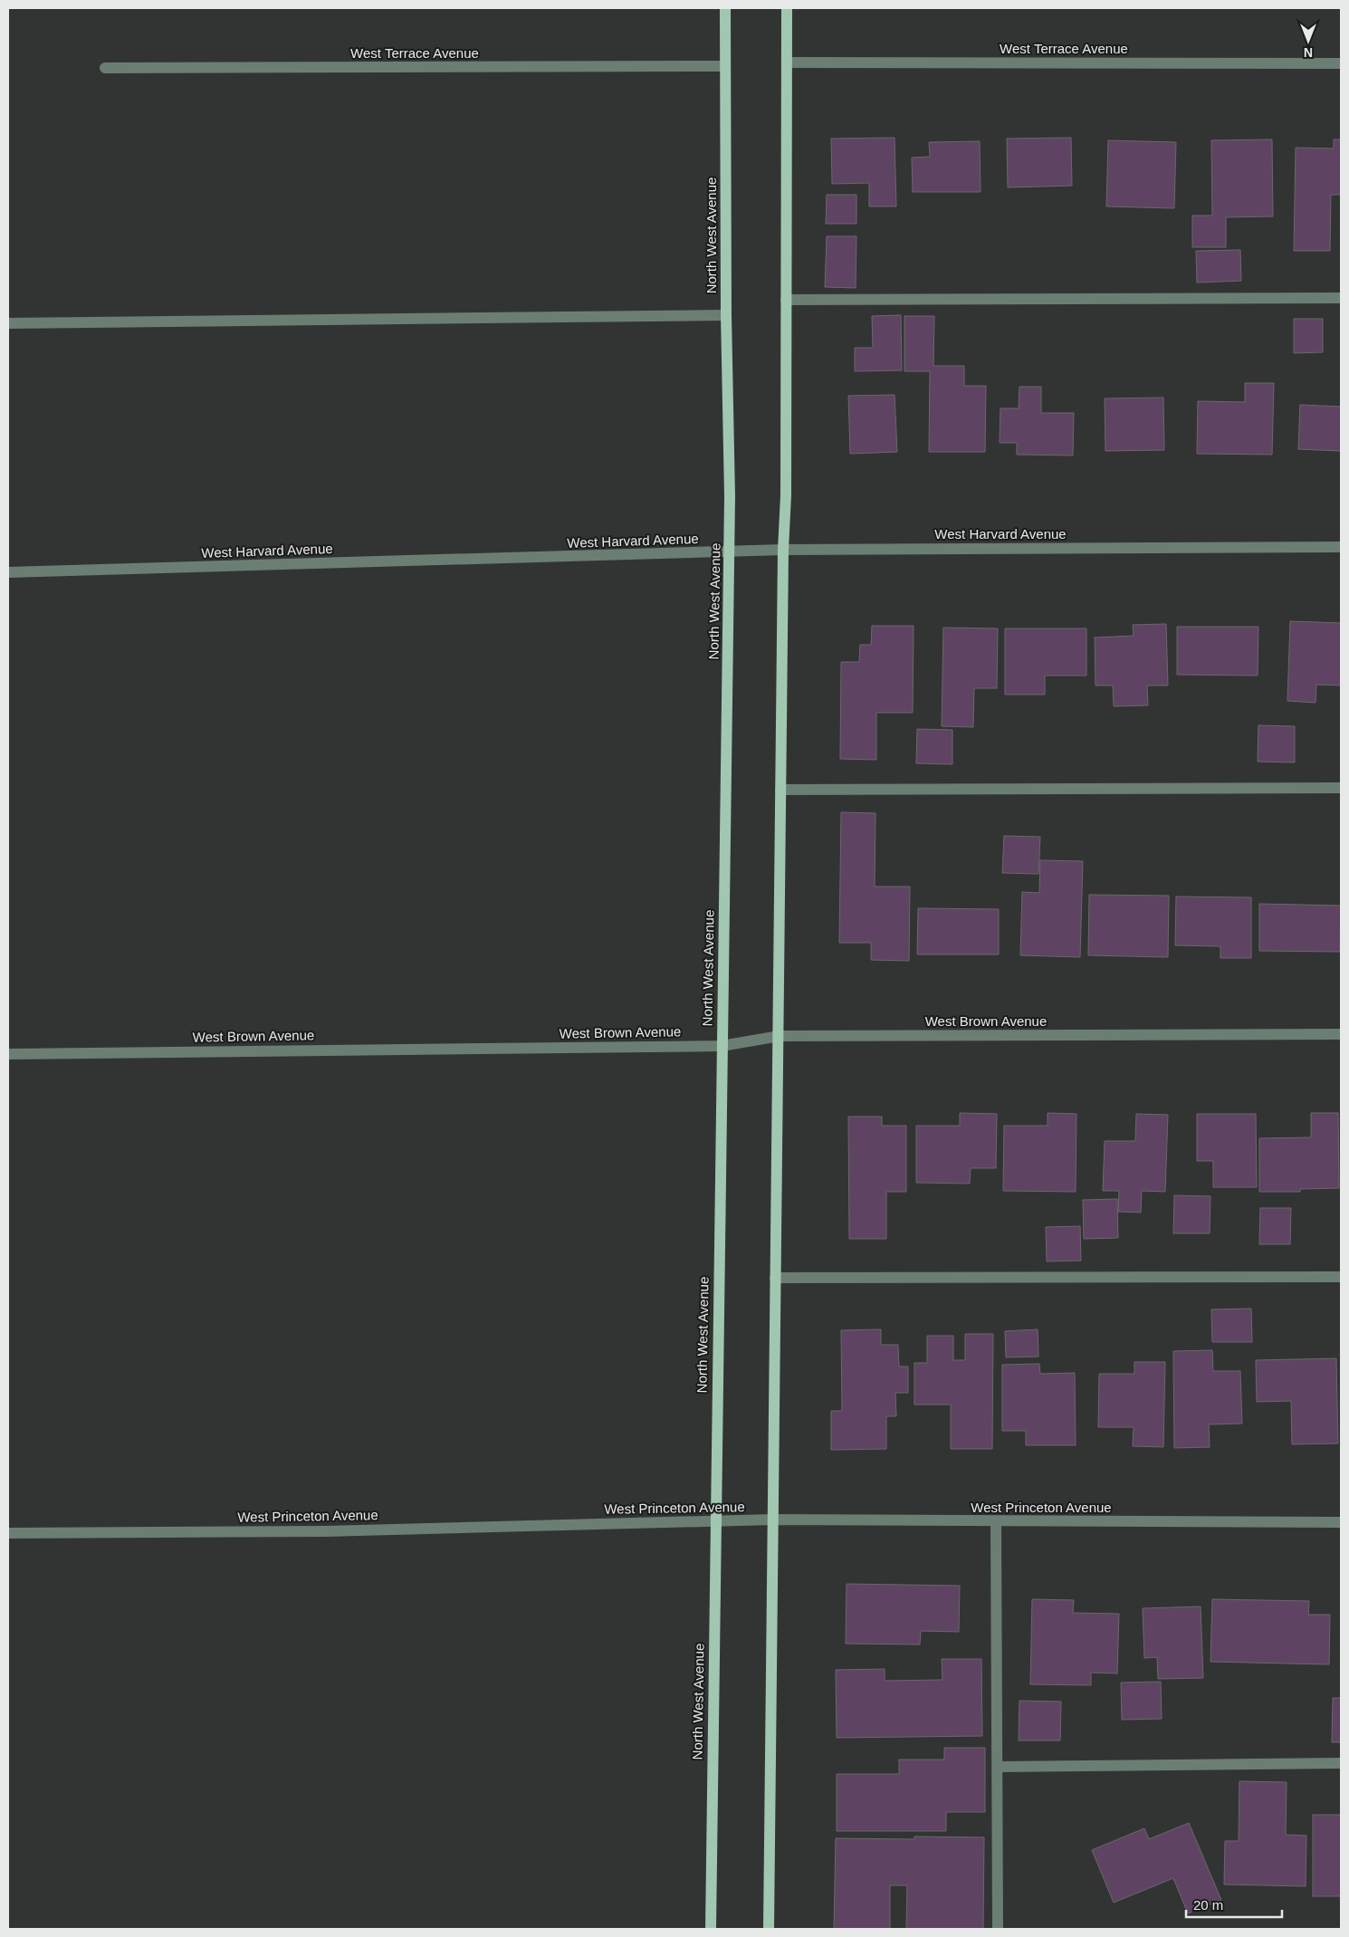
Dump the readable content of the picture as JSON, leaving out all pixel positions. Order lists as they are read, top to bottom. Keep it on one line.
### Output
{"streets":{"main road":["North West Avenue"],"street":["West Terrace Avenue","West Harvard Avenue","West Brown Avenue","West Princeton Avenue"]},"crossings":[["West Terrace Avenue","North West Avenue"],["North West Avenue","West Harvard Avenue"],["North West Avenue","West Brown Avenue"],["North West Avenue","West Princeton Avenue"]],"scale_bar":"20 m","north":"bottom"}
